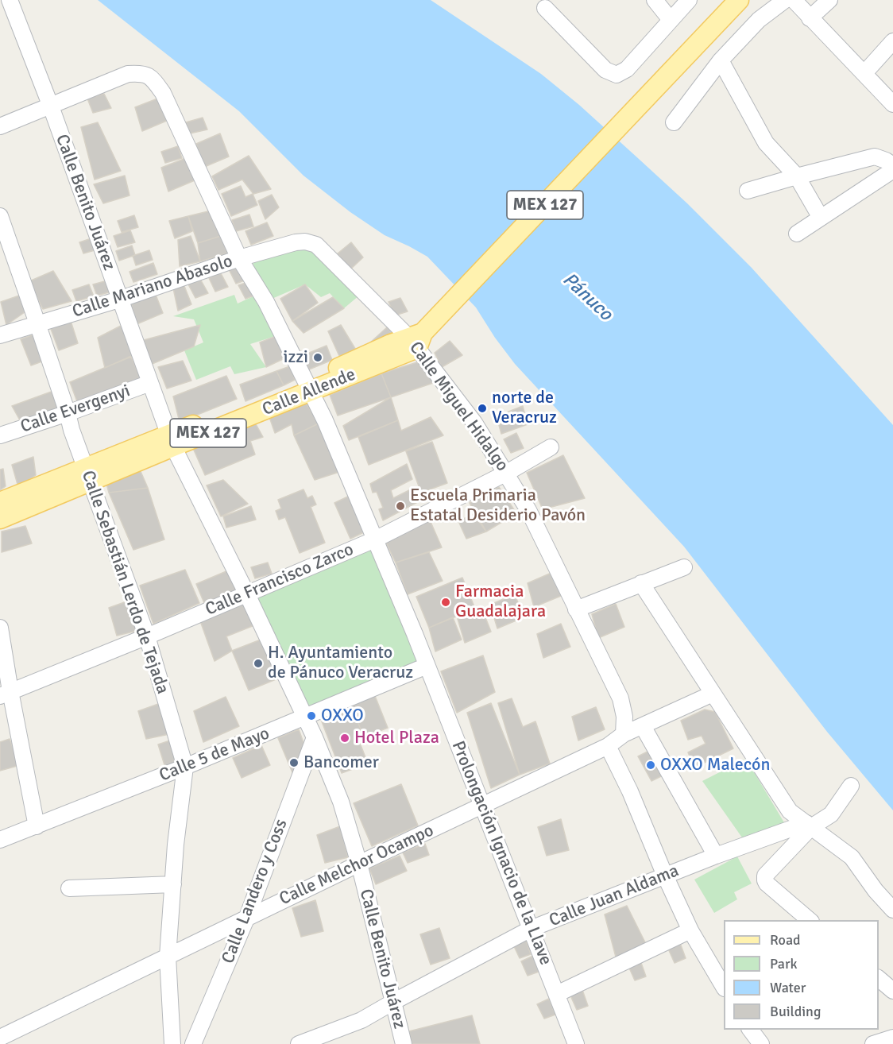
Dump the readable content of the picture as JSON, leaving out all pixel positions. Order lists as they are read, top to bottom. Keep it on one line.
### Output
{"streets":{"main road":["MEX 127","Calle Allende"],"street":["Calle Benito Juárez","Calle Mariano Abasolo","Calle Miguel Hidalgo","Calle Evergenyi","Calle Francisco Zarco","Calle Sebastián Lerdo de Tejada","Calle 5 de Mayo","Prolongación Ignacio de la Llave","Calle Melchor Ocampo","Calle Landero y Coss","Calle Juan Aldama"]},"crossings":[["Calle Benito Juárez","Calle Mariano Abasolo"],["Calle Benito Juárez","Calle Allende"],["Calle Benito Juárez","Calle Evergenyi"],["Calle Benito Juárez","Calle Francisco Zarco"],["Calle Benito Juárez","Calle 5 de Mayo"],["Calle Benito Juárez","Prolongación Ignacio de la Llave"],["Calle Benito Juárez","Calle Melchor Ocampo"],["Calle Benito Juárez","Calle Landero y Coss"],["Calle Benito Juárez","Calle Juan Aldama"],["Calle Mariano Abasolo","Calle Miguel Hidalgo"],["Calle Mariano Abasolo","Calle Sebastián Lerdo de Tejada"],["Calle Mariano Abasolo","Prolongación Ignacio de la Llave"],["Calle Allende","Calle Miguel Hidalgo"],["Calle Allende","Calle Sebastián Lerdo de Tejada"],["Calle Allende","Prolongación Ignacio de la Llave"],["Calle Miguel Hidalgo","Calle Francisco Zarco"],["Calle Miguel Hidalgo","Calle Melchor Ocampo"],["Calle Evergenyi","Calle Sebastián Lerdo de Tejada"],["Calle Francisco Zarco","Calle Sebastián Lerdo de Tejada"],["Calle Francisco Zarco","Prolongación Ignacio de la Llave"],["Calle Sebastián Lerdo de Tejada","Calle 5 de Mayo"],["Calle Sebastián Lerdo de Tejada","Calle Melchor Ocampo"],["Calle 5 de Mayo","Prolongación Ignacio de la Llave"],["Prolongación Ignacio de la Llave","Calle Melchor Ocampo"],["Prolongación Ignacio de la Llave","Calle Juan Aldama"],["Calle Melchor Ocampo","Calle Landero y Coss"]],"water":["Pánuco"],"places":["izzi","norte de Veracruz","Escuela Primaria Estatal Desiderio Pavón","Farmacia Guadalajara","H. Ayuntamiento de Pánuco Veracruz","OXXO","Hotel Plaza","Bancomer","OXXO Malecón"],"legend":["Road","Park","Water","Building"]}
